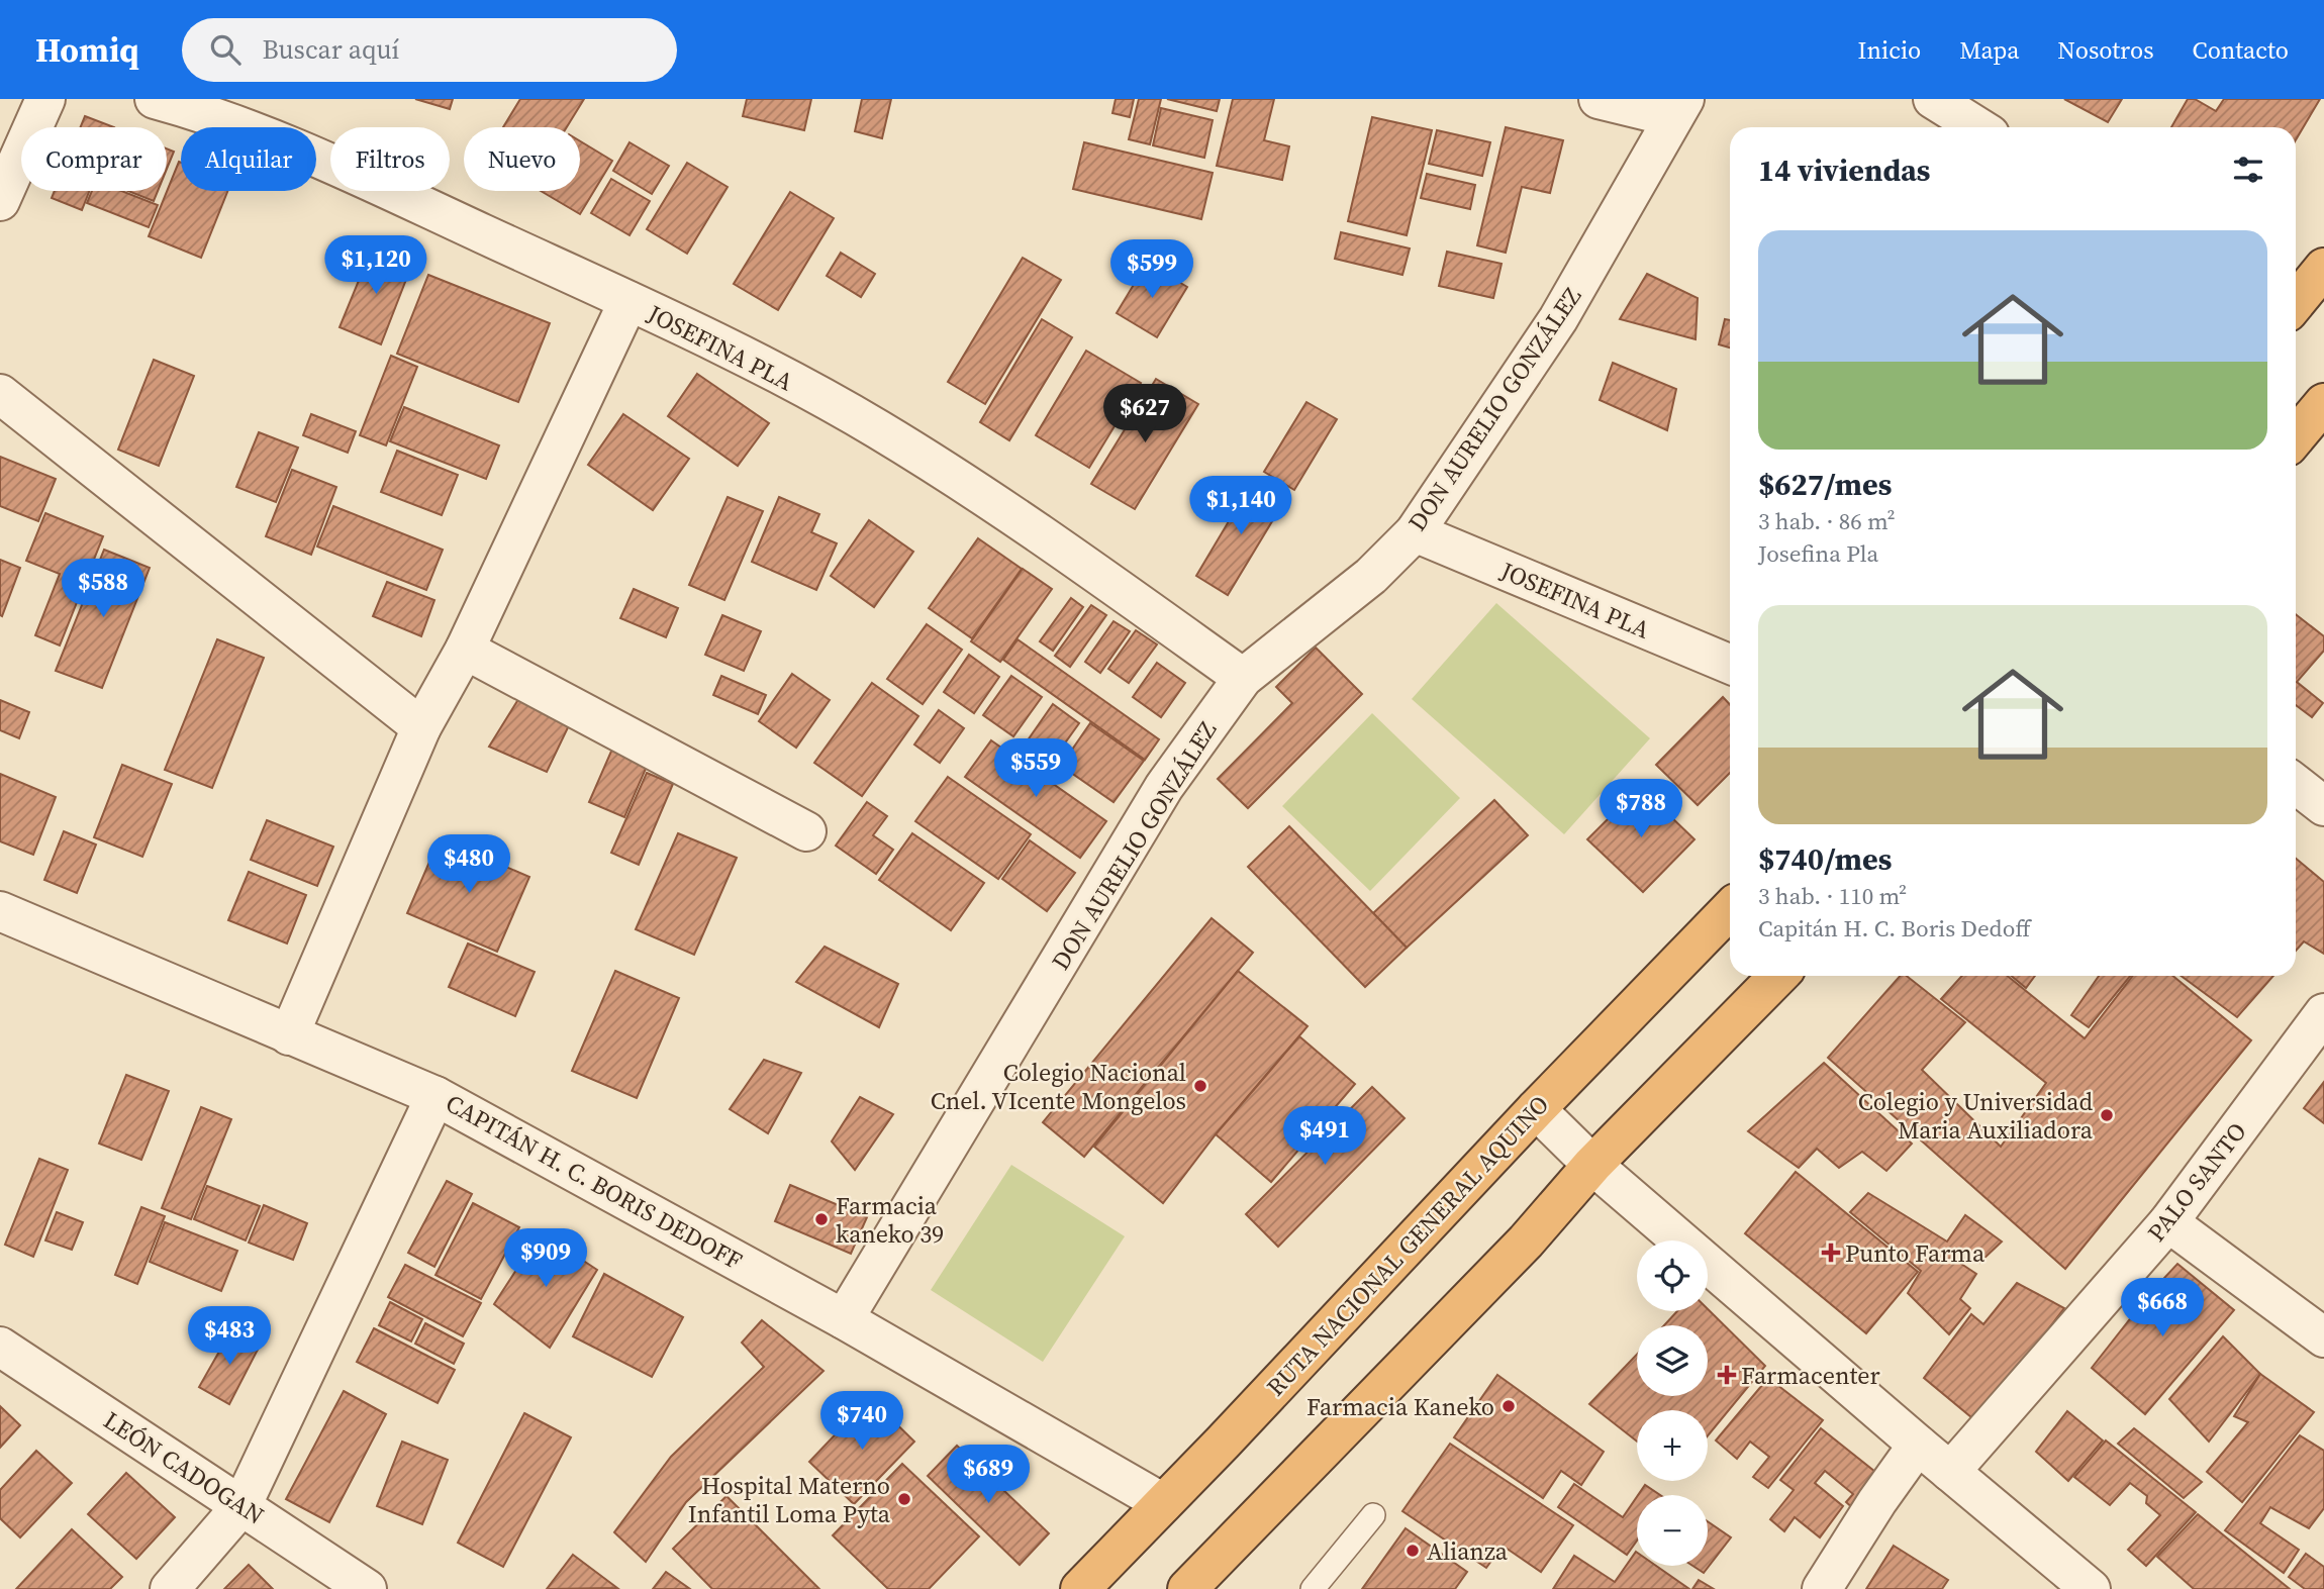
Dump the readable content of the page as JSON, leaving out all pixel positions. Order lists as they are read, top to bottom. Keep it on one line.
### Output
{"streets":{"highway":["RUTA NACIONAL GENERAL AQUINO"],"street":["JOSEFINA PLA","DON AURELIO GONZÁLEZ","CAPITÁN H. C. BORIS DEDOFF","PALO SANTO","LEÓN CADOGAN"]},"crossings":[["JOSEFINA PLA","DON AURELIO GONZÁLEZ"],["DON AURELIO GONZÁLEZ","CAPITÁN H. C. BORIS DEDOFF"],["CAPITÁN H. C. BORIS DEDOFF","RUTA NACIONAL GENERAL AQUINO"]],"places":{"other":["Colegio Nacional Cnel. VIcente Mongelos","Colegio y Universidad Maria Auxiliadora","Farmacia kaneko 39","Farmacia Kaneko","Hospital Materno Infantil Loma Pyta","Alianza"],"health":["Punto Farma","Farmacenter"]},"page":{"header":"Homiq","search":"Buscar aquí","nav":["Inicio","Mapa","Nosotros","Contacto"],"chip":["Comprar","Alquilar","Filtros","Nuevo"],"heading":"14 viviendas","list":[{"name":"$627/mes","note":"3 hab. · 86 m² · Josefina Pla"},{"name":"$740/mes","note":"3 hab. · 110 m² · Capitán H. C. Boris Dedoff"}],"price":["$1,120","$599","$627","$1,140","$588","$559","$788","$480","$491","$909","$668","$483","$740","$689"],"map_buttons":["+","−"]}}
